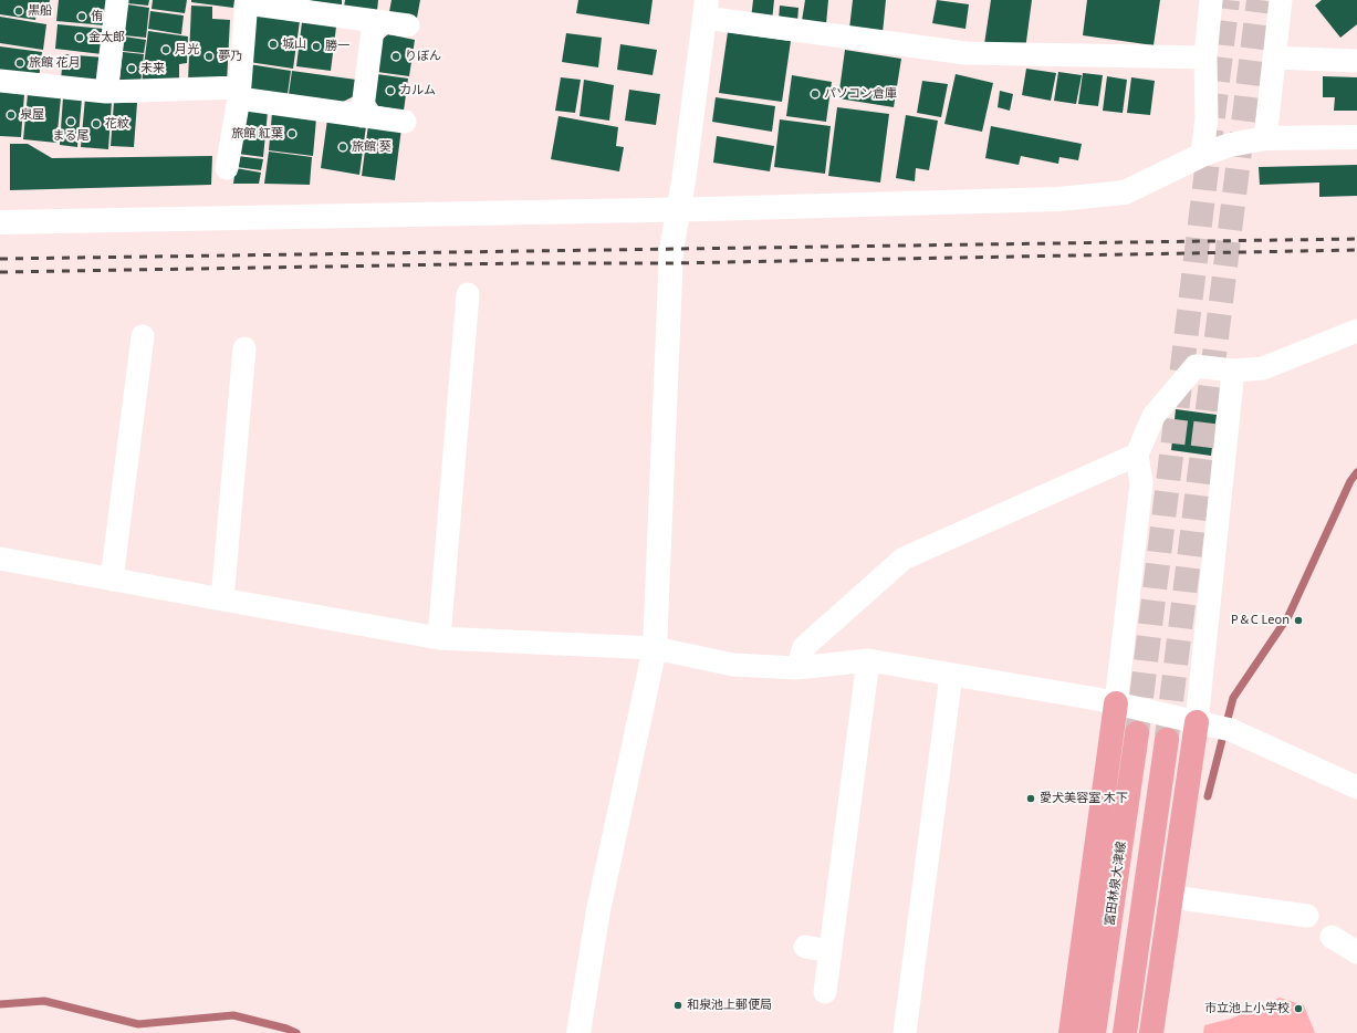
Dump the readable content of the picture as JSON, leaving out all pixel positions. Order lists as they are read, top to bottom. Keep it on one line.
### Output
{"streets":{"main road":["富田林泉大津線"]},"places":["黒船","侑","金太郎","城山","勝一","月光","夢乃","りぼん","旅館 花月","未来","カルム","パソコン倉庫","泉屋","まる尾","花紋","旅館 紅葉","旅館 葵","P＆C Leon","愛犬美容室 木下","和泉池上郵便局","市立池上小学校"]}
